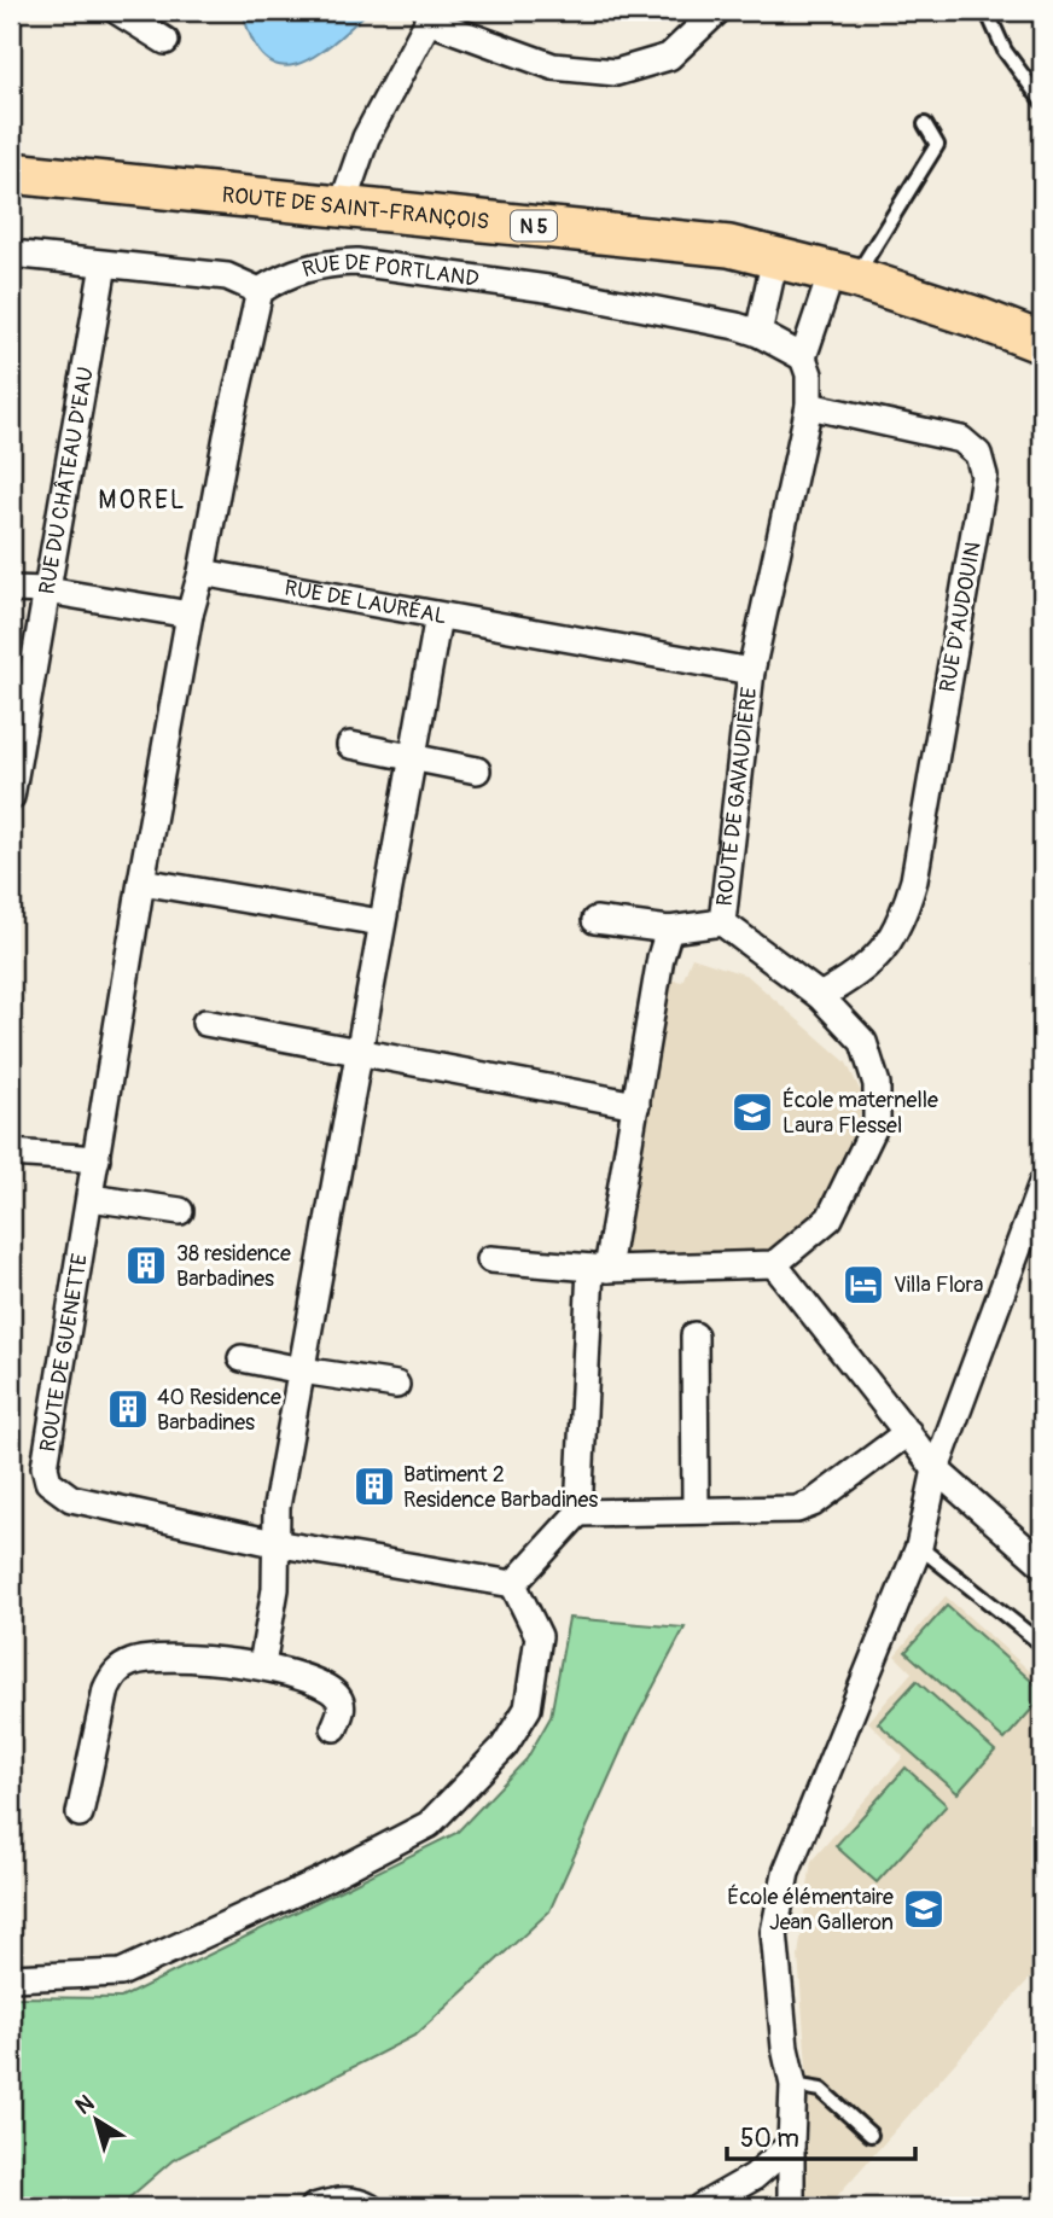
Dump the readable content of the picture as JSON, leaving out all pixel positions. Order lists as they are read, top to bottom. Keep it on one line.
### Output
{"streets":{"main road":["ROUTE DE SAINT-FRANÇOIS","N 5"],"street":["RUE DE PORTLAND","RUE DU CHÂTEAU D'EAU","RUE DE LAURÉAL","RUE D'AUDOUIN","ROUTE DE GAVAUDIÈRE","ROUTE DE GUENETTE"]},"crossings":[["ROUTE DE SAINT-FRANÇOIS","ROUTE DE GAVAUDIÈRE"],["RUE DE PORTLAND","ROUTE DE GAVAUDIÈRE"],["RUE DE LAURÉAL","ROUTE DE GAVAUDIÈRE"],["RUE D'AUDOUIN","ROUTE DE GAVAUDIÈRE"]],"districts":["MOREL"],"places":{"school or university":["École maternelle Laura Flessel","École élémentaire Jean Galleron"],"building":["38 residence Barbadines","40 Residence Barbadines","Batiment 2 Residence Barbadines"],"hotel":["Villa Flora"]},"scale_bar":"50 m","north":"top left"}
